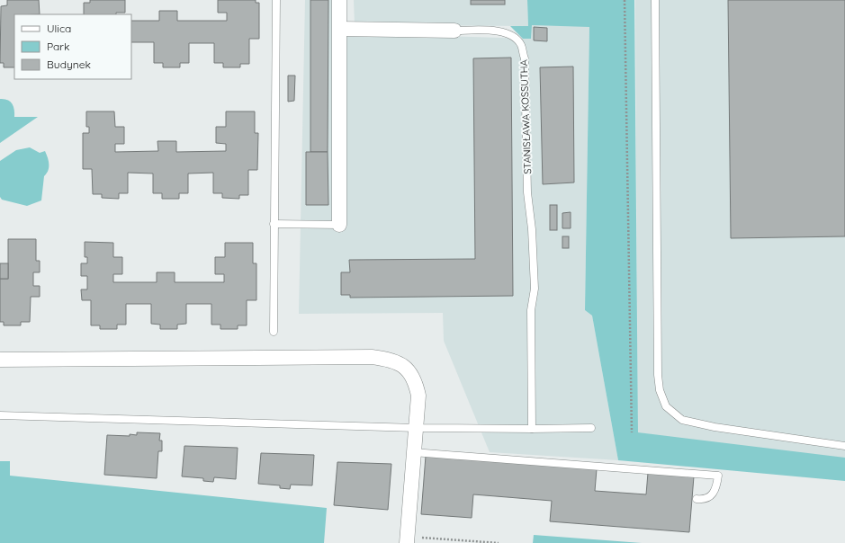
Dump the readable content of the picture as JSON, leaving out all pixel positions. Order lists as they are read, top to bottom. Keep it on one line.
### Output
{"streets":{"street":["STANISŁAWA KOSSUTHA"]},"legend":["Ulica","Park","Budynek"]}
